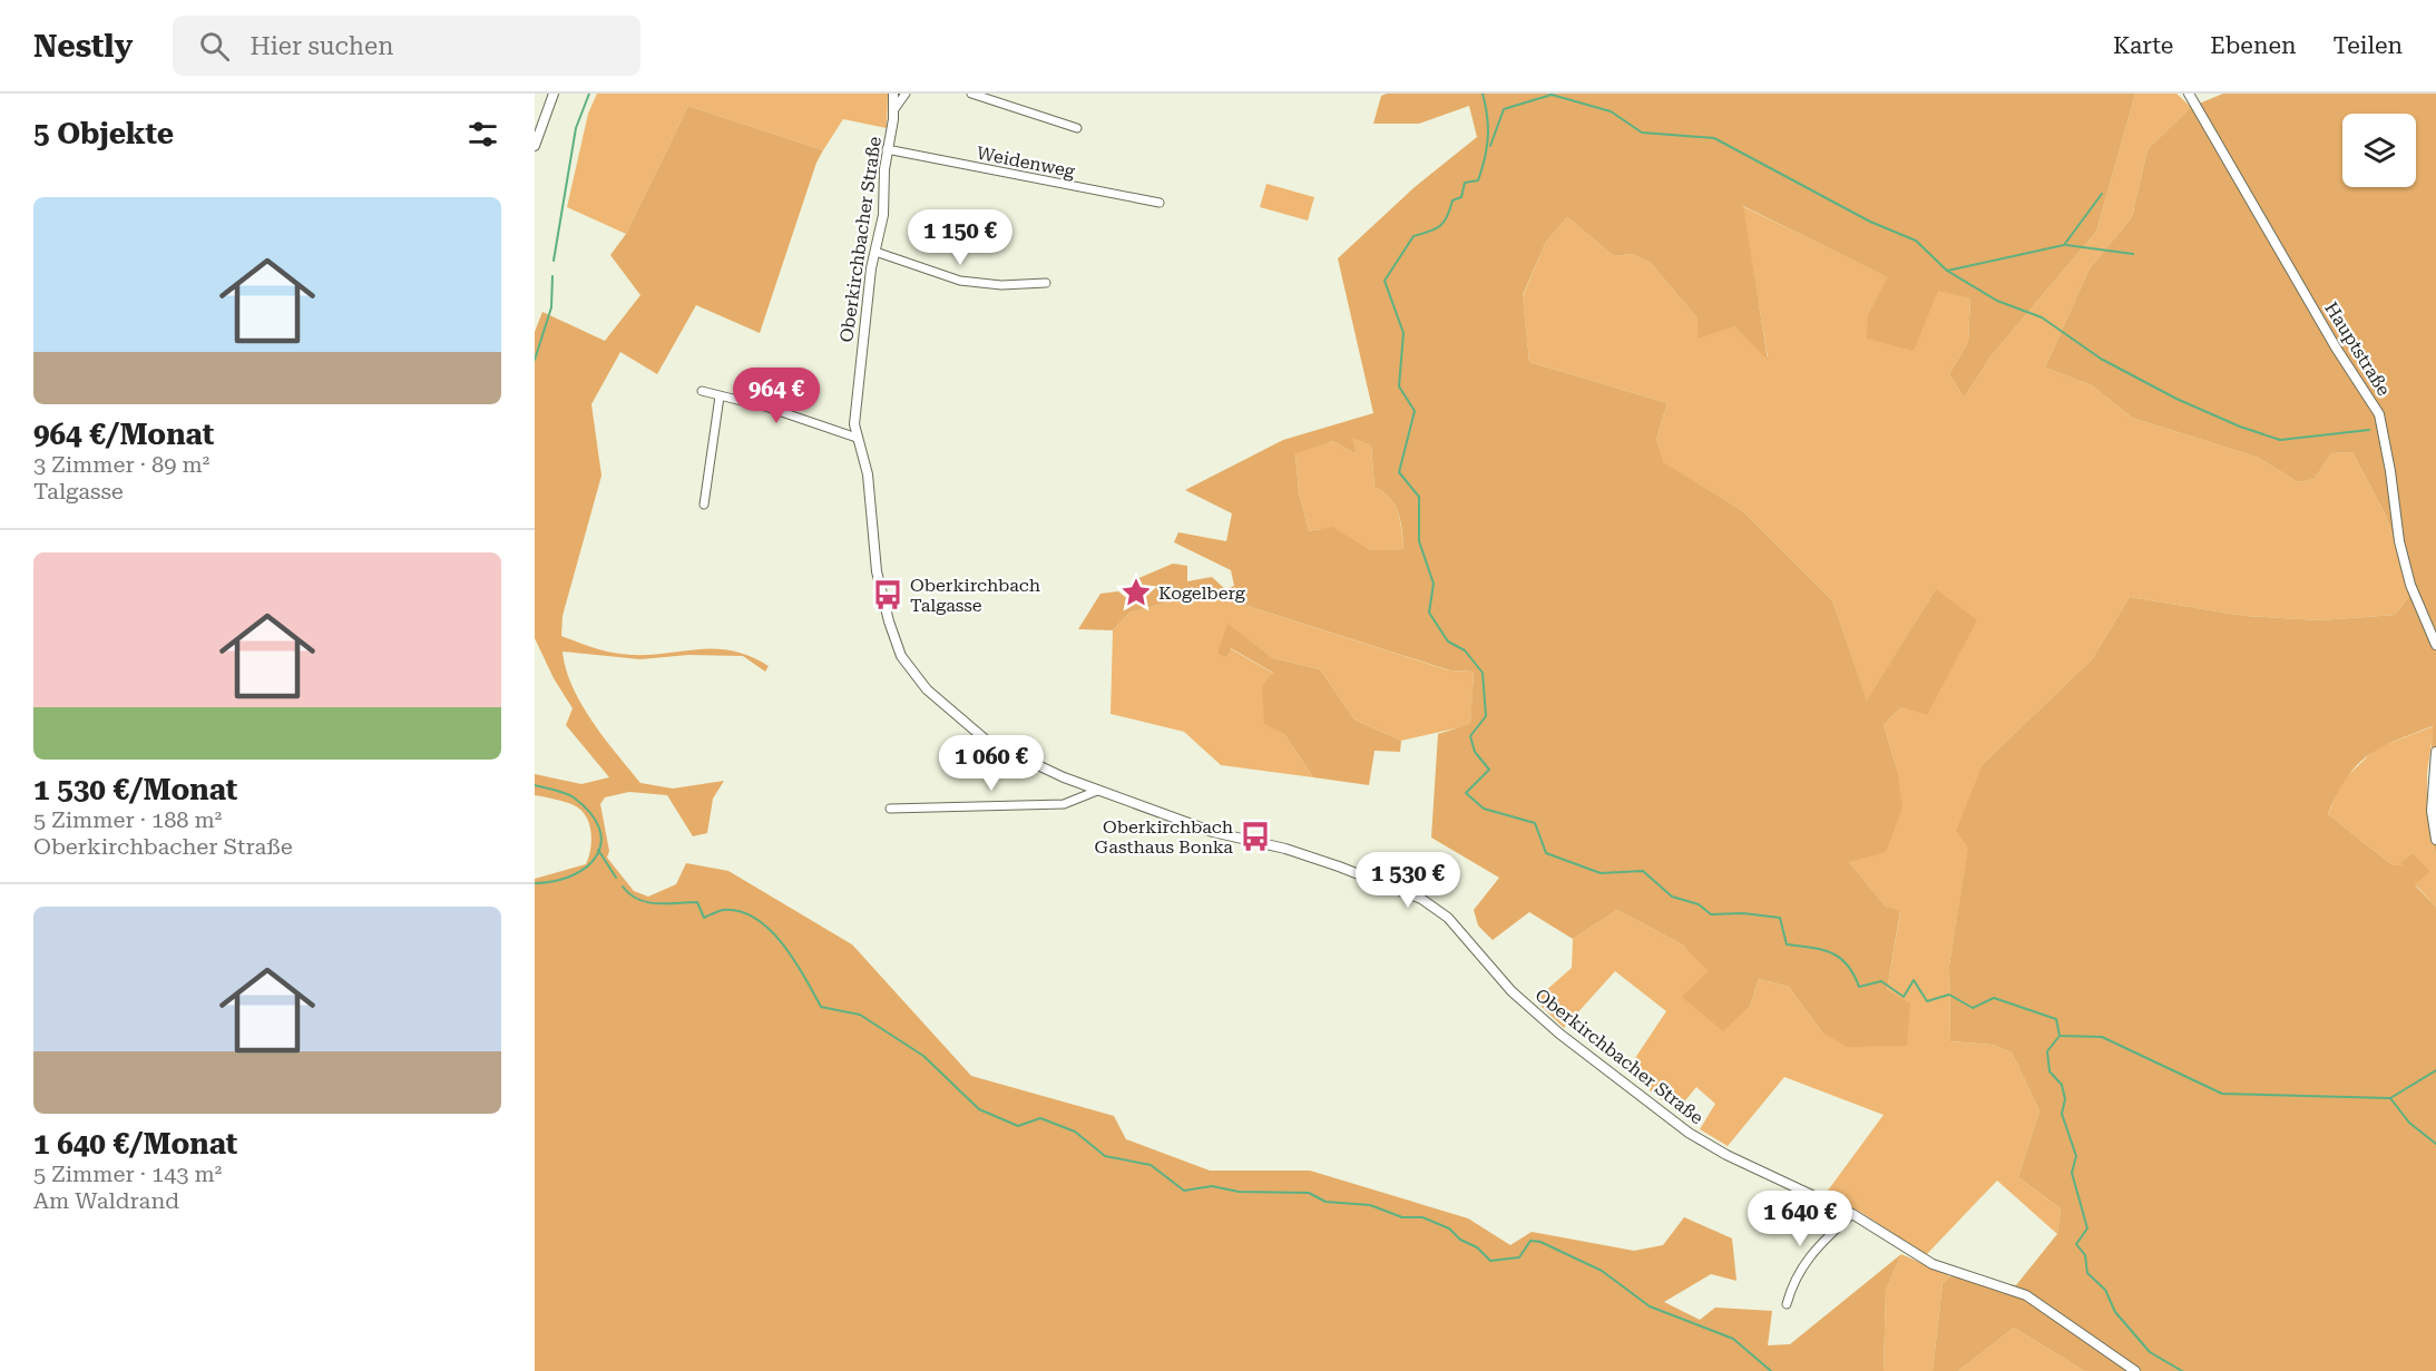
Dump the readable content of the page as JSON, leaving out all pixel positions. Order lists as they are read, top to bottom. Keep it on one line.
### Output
{"streets":{"street":["Weidenweg","Oberkirchbacher Straße","Hauptstraße"]},"crossings":[["Weidenweg","Oberkirchbacher Straße"]],"places":{"place":["Kogelberg"],"bus stop":["Oberkirchbach Talgasse","Oberkirchbach Gasthaus Bonka"]},"page":{"header":"Nestly","search":"Hier suchen","nav":["Karte","Ebenen","Teilen"],"heading":"5 Objekte","list":[{"name":"964 €/Monat","note":"3 Zimmer · 89 m² · Talgasse"},{"name":"1 530 €/Monat","note":"5 Zimmer · 188 m² · Oberkirchbacher Straße"},{"name":"1 640 €/Monat","note":"5 Zimmer · 143 m² · Am Waldrand"}],"price":["1 150 €","964 €","1 060 €","1 530 €","1 640 €"]}}
